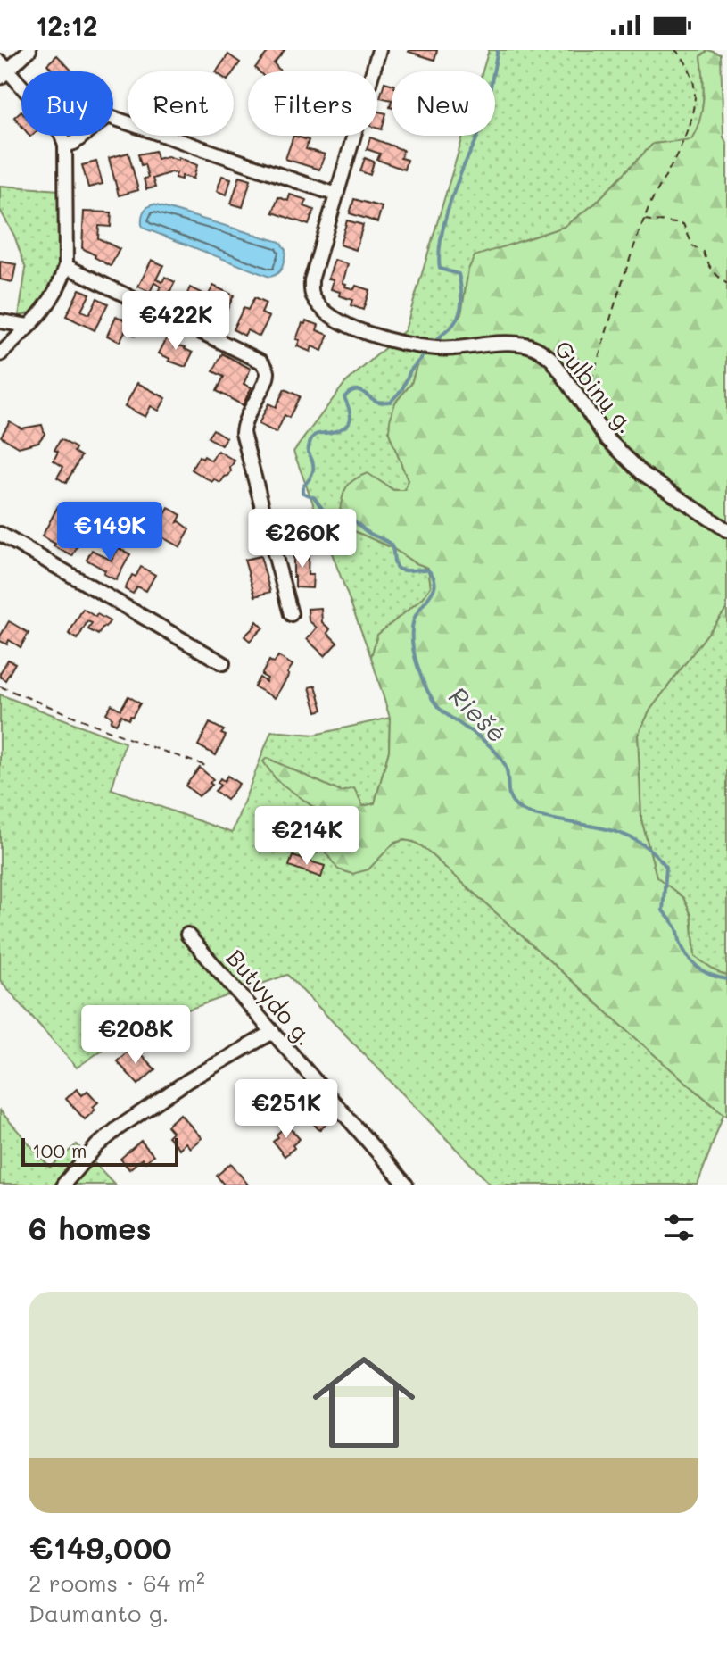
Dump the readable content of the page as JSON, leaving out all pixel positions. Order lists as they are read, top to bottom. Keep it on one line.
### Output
{"streets":{"street":["Gulbinų g.","Butvydo g."]},"water":["Riešė"],"scale_bar":"100 m","page":{"status":"12:12","chip":["Buy","Rent","Filters","New"],"price":["€422K","€149K","€260K","€214K","€208K","€251K"],"scale":"100 m","heading":"6 homes","list":[{"name":"€149,000","note":"2 rooms · 64 m² · Daumanto g."}]}}
